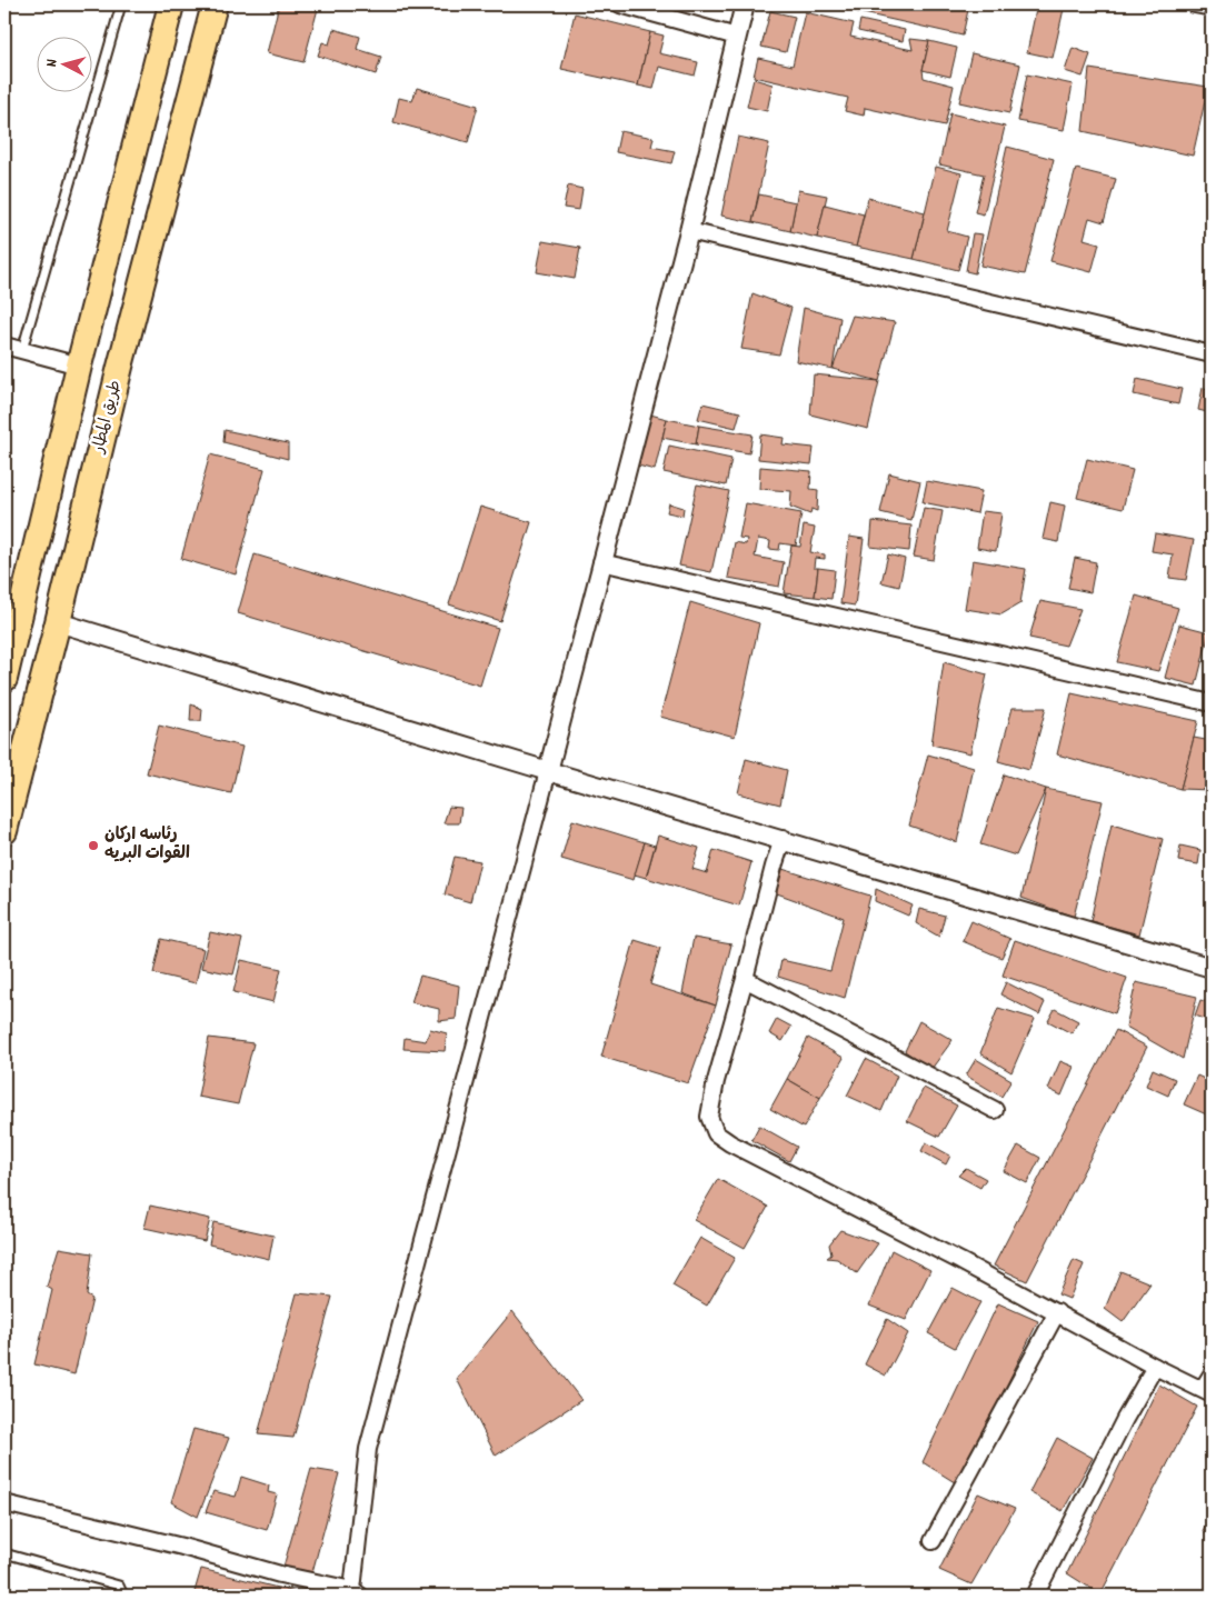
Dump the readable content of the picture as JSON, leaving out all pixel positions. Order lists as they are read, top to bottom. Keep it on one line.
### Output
{"streets":{"highway":["طريق المطار"]},"places":["رئاسه اركان القوات البريه"],"north":"left"}
